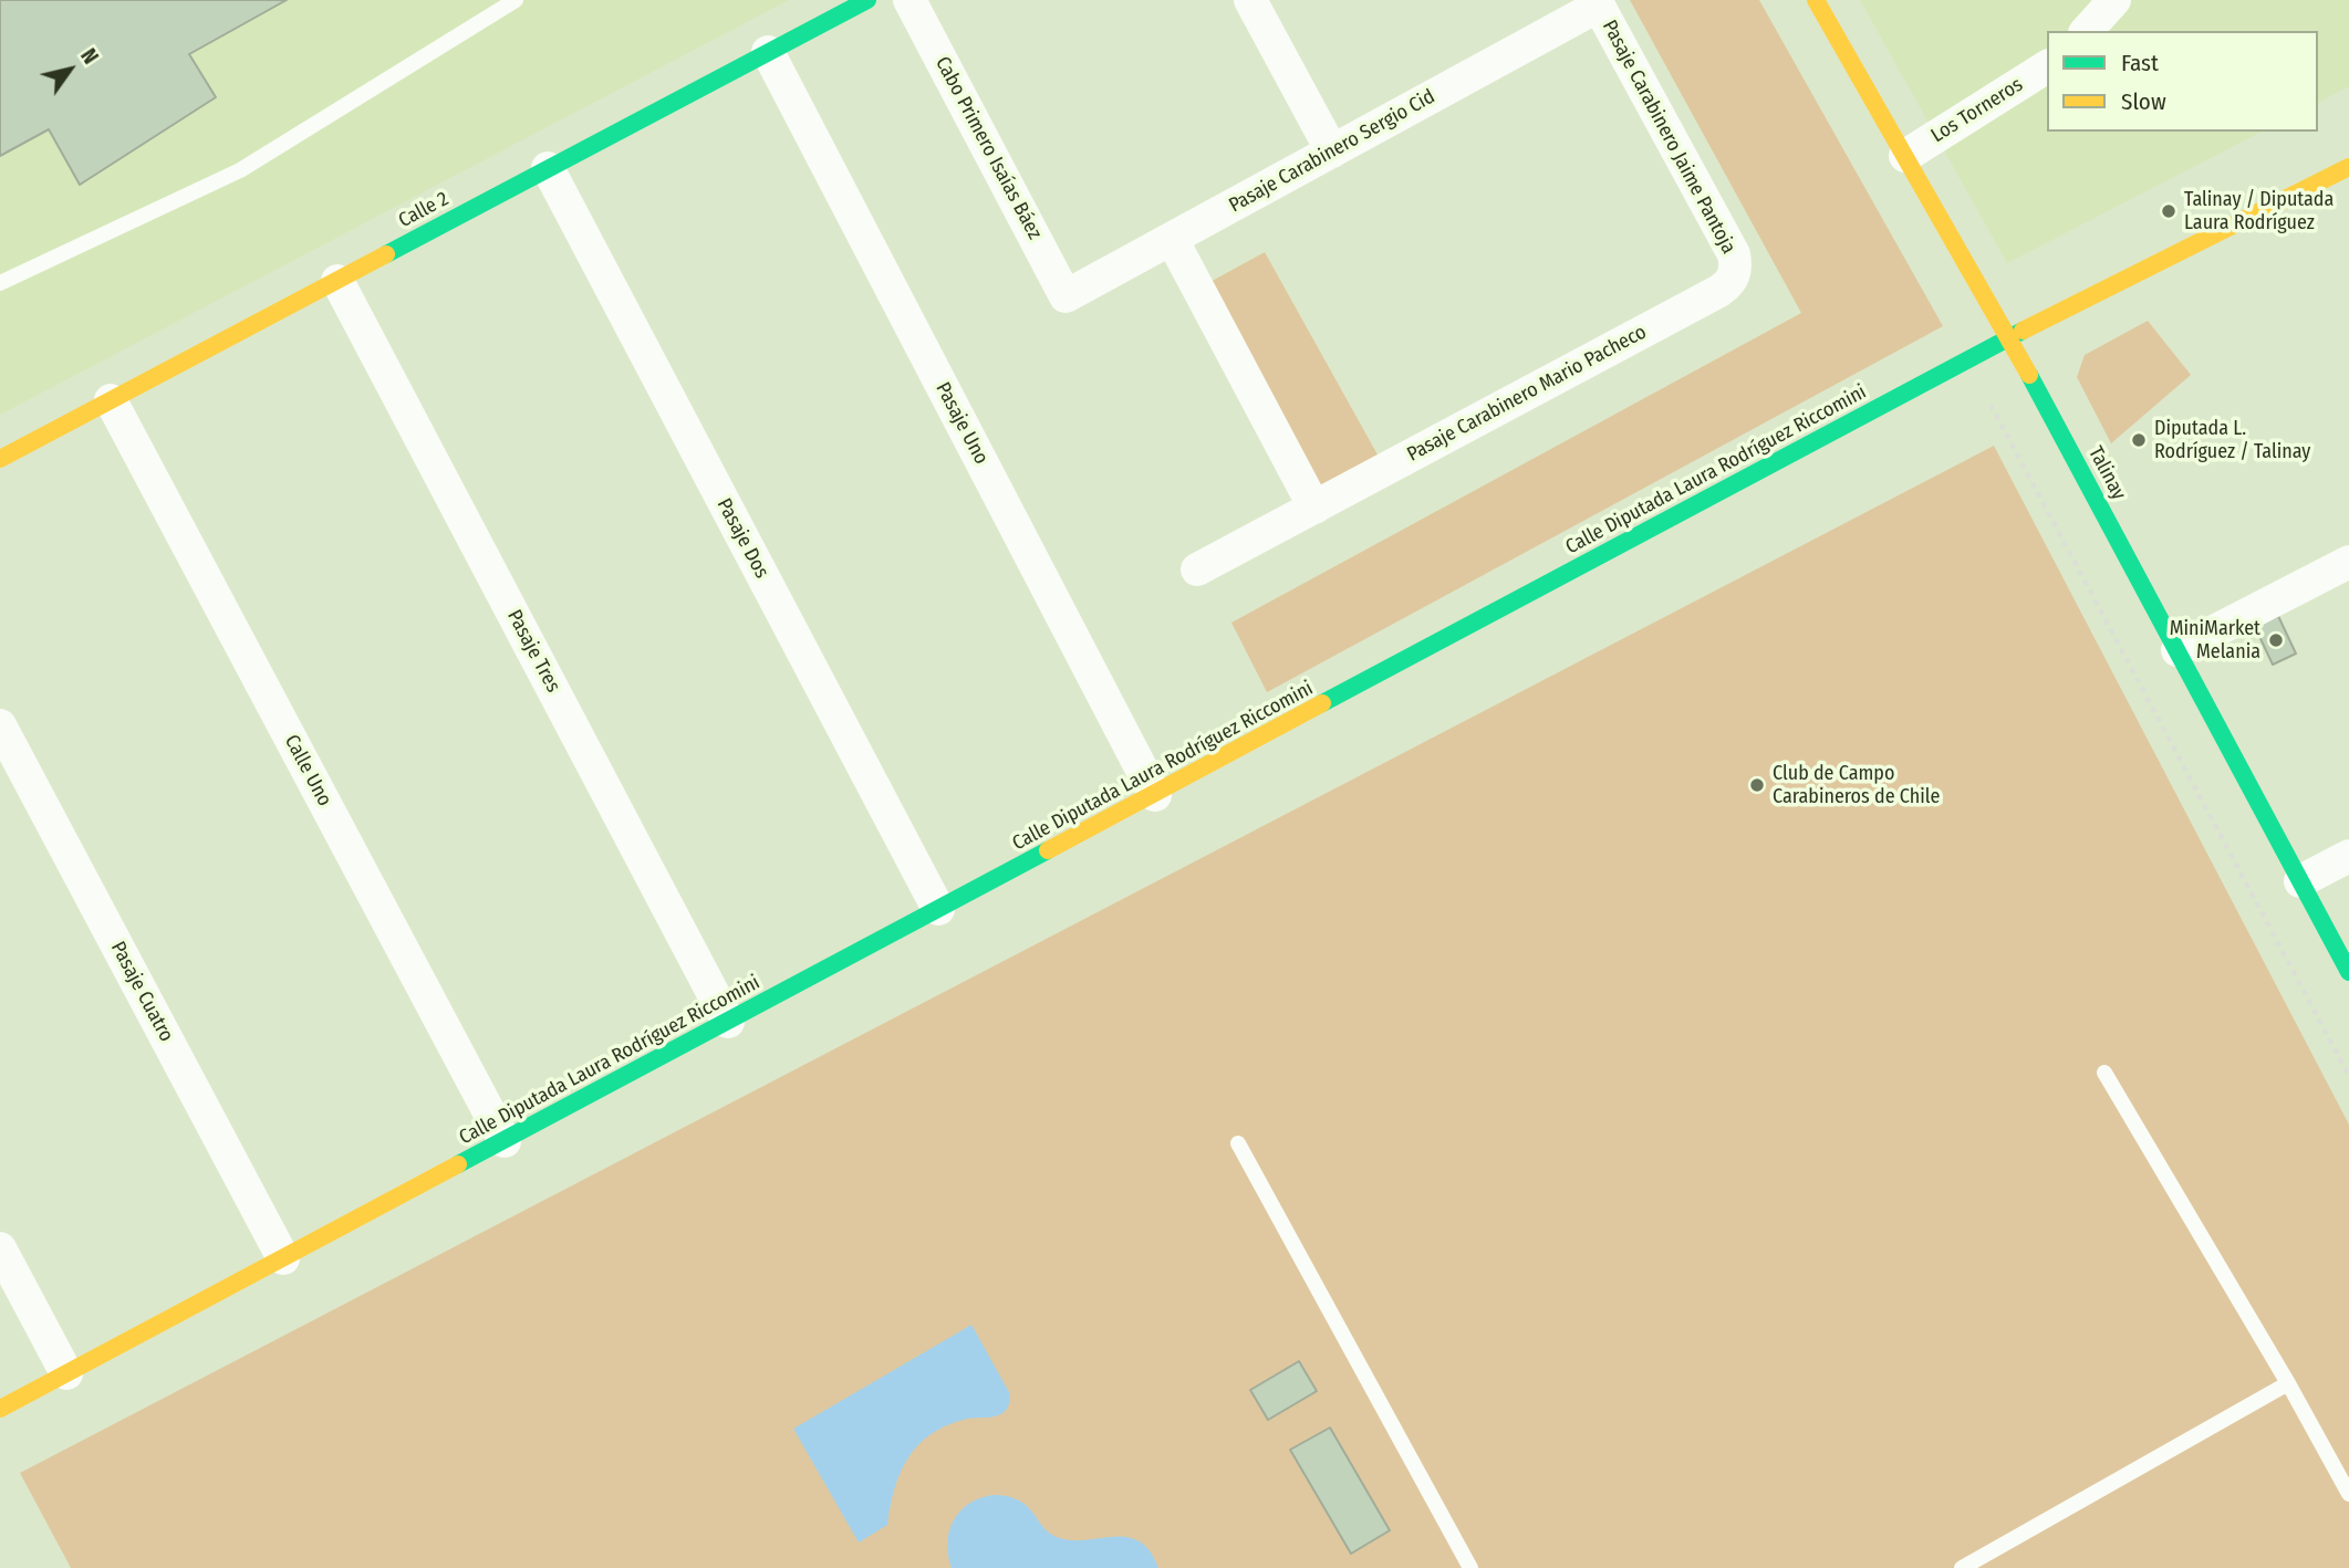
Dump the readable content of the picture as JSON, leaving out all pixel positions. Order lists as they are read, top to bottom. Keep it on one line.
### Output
{"streets":{"main road":["Calle 2","Calle Diputada Laura Rodríguez Riccomini","Talinay"],"street":["Los Torneros","Pasaje Carabinero Jaime Pantoja","Cabo Primero Isaías Báez","Pasaje Carabinero Sergio Cid","Pasaje Carabinero Mario Pacheco","Pasaje Uno","Pasaje Dos","Pasaje Tres","Calle Uno","Pasaje Cuatro"]},"crossings":[["Los Torneros","Talinay"],["Pasaje Carabinero Jaime Pantoja","Pasaje Carabinero Sergio Cid"],["Pasaje Carabinero Jaime Pantoja","Pasaje Carabinero Mario Pacheco"],["Cabo Primero Isaías Báez","Pasaje Carabinero Sergio Cid"],["Calle 2","Pasaje Uno"],["Calle 2","Pasaje Dos"],["Calle 2","Pasaje Tres"],["Calle 2","Calle Uno"],["Pasaje Uno","Calle Diputada Laura Rodríguez Riccomini"],["Calle Diputada Laura Rodríguez Riccomini","Talinay"],["Calle Diputada Laura Rodríguez Riccomini","Pasaje Dos"],["Calle Diputada Laura Rodríguez Riccomini","Pasaje Tres"],["Calle Diputada Laura Rodríguez Riccomini","Calle Uno"],["Calle Diputada Laura Rodríguez Riccomini","Pasaje Cuatro"]],"places":["Talinay / Diputada Laura Rodríguez","Diputada L. Rodríguez / Talinay","MiniMarket Melania","Club de Campo Carabineros de Chile"],"legend":["Fast","Slow"],"north":"top right"}
